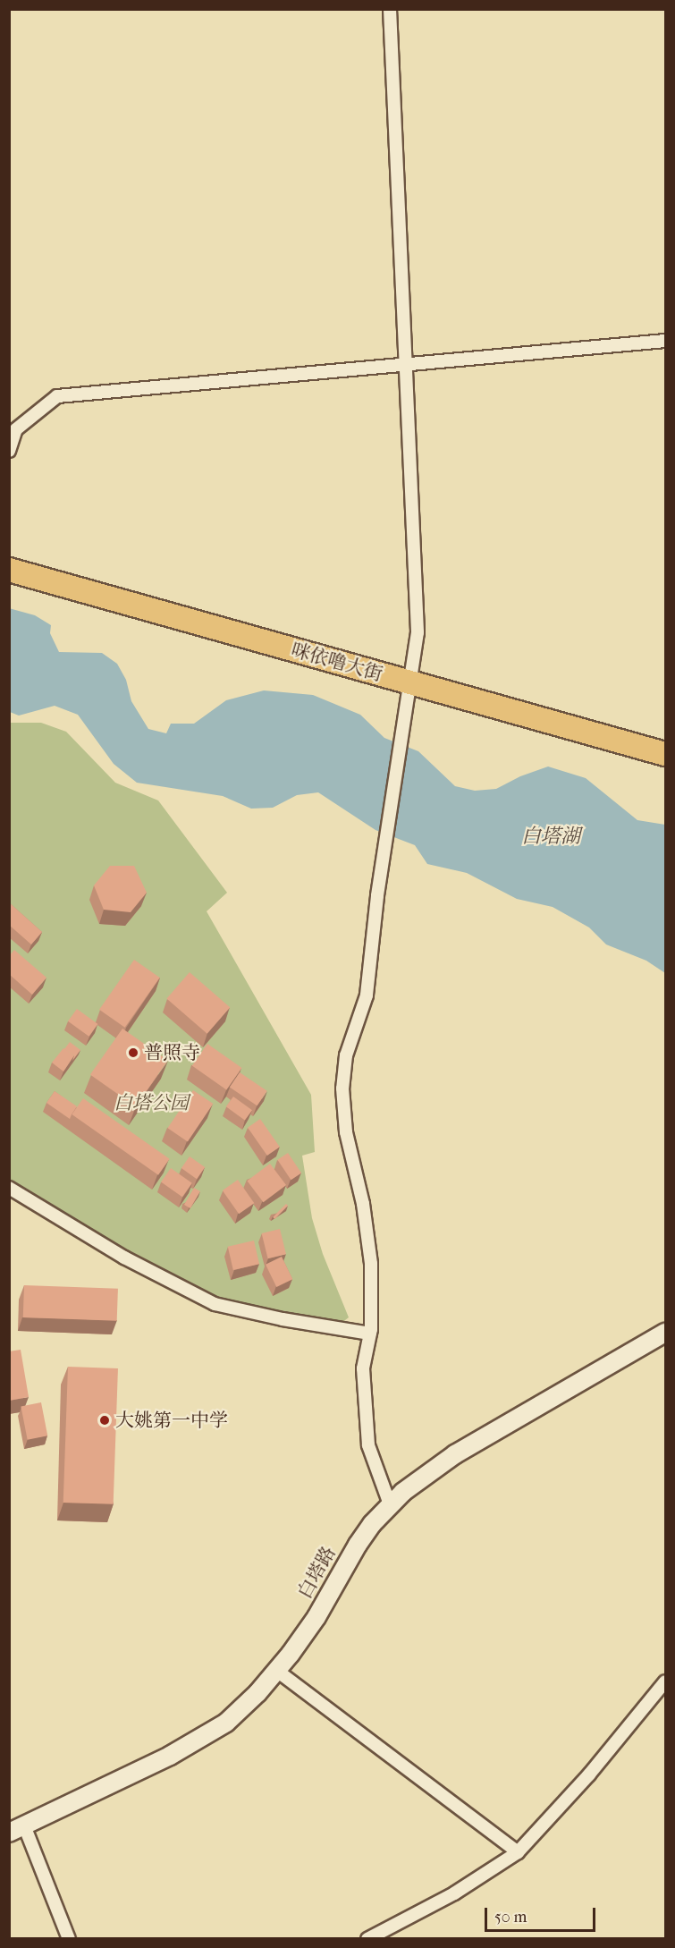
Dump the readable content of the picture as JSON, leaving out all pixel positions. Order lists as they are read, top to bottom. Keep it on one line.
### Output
{"streets":{"highway":["咪依噜大街"],"street":["白塔路"]},"water":["白塔湖"],"parks":["白塔公园"],"places":["普照寺","大姚第一中学"],"scale_bar":"50 m"}
